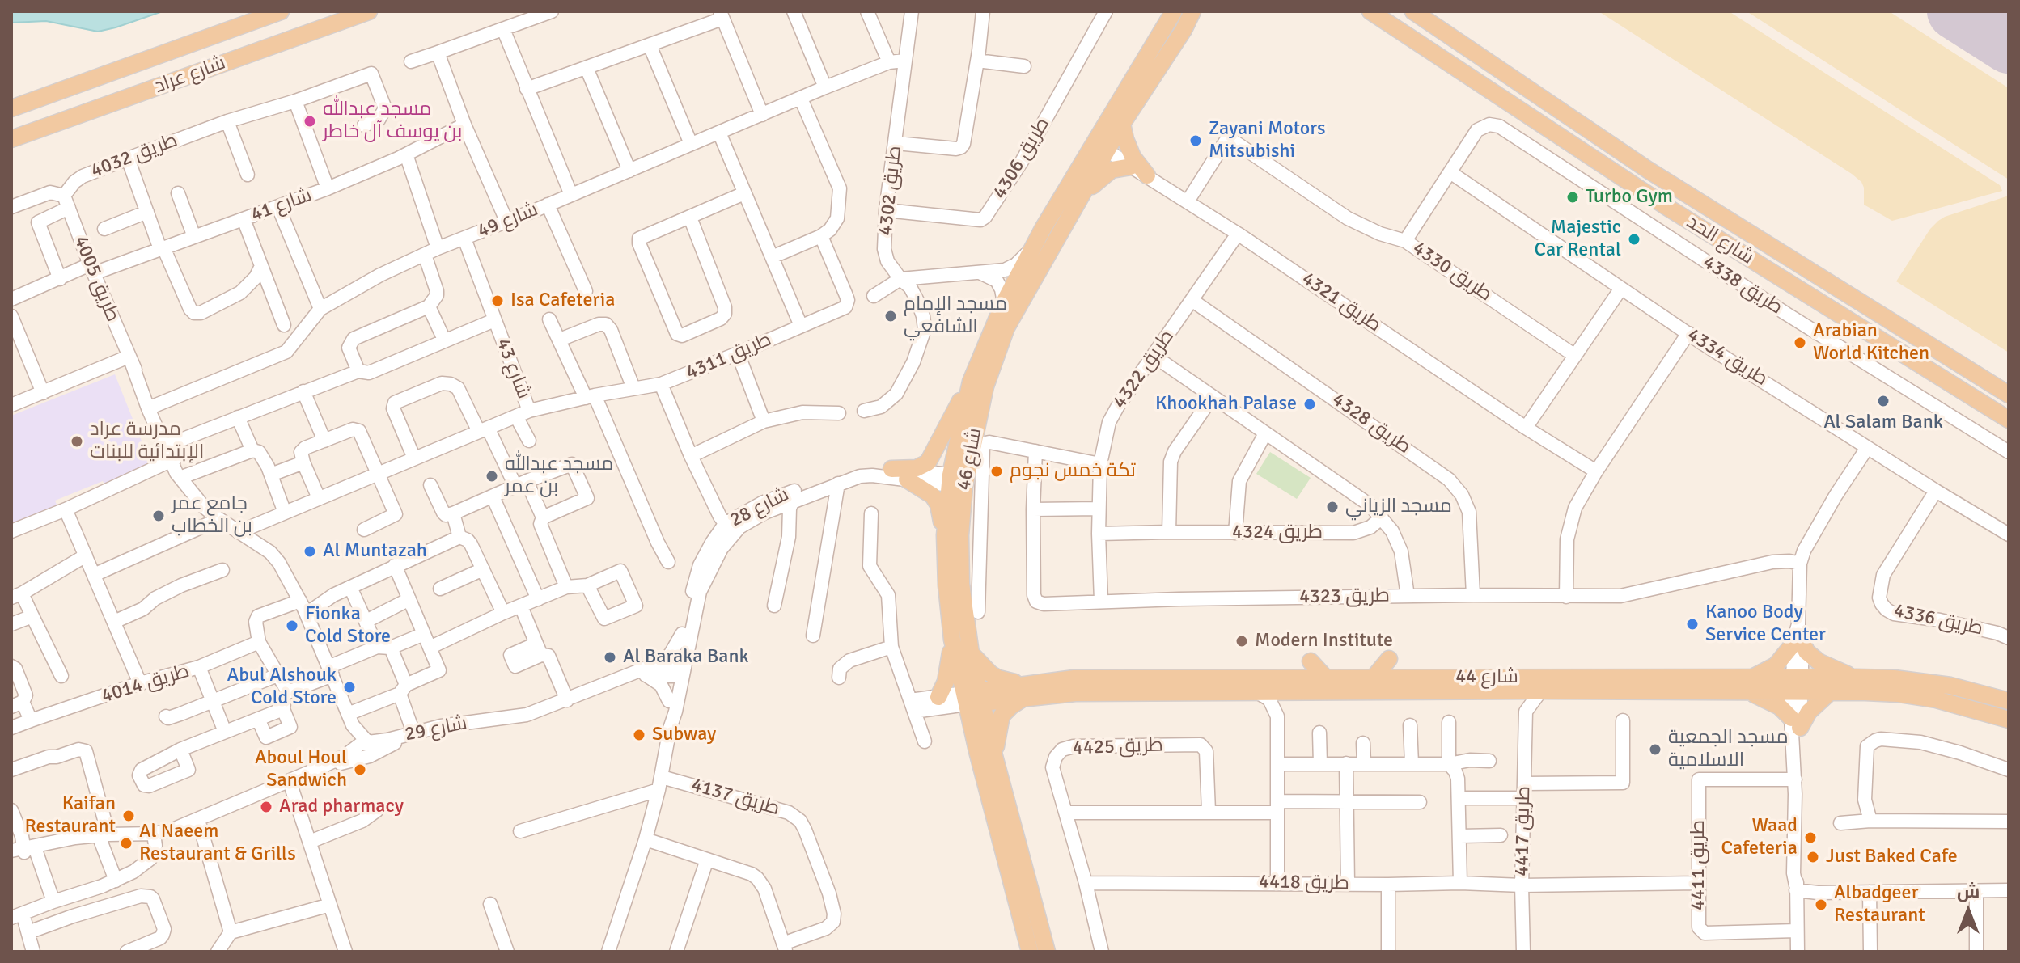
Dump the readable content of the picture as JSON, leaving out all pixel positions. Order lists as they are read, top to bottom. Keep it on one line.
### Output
{"streets":{"main road":["شارع عراد","شارع الحد","شارع 46","شارع 44"],"street":["طريق 4032","طريق 4306","طريق 4302","شارع 41","شارع 49","طريق 4330","طريق 4005","طريق 4338","طريق 4321","طريق 4311","طريق 4334","شارع 43","طريق 4322","طريق 4328","شارع 28","طريق 4324","طريق 4323","طريق 4336","طريق 4014","شارع 29","طريق 4425","طريق 4137","طريق 4417","طريق 4411","طريق 4418"]},"crossings":[["طريق 4032","شارع 41"],["طريق 4032","طريق 4005"],["طريق 4306","طريق 4302"],["طريق 4302","شارع 49"],["شارع 41","طريق 4005"],["شارع 49","طريق 4005"],["شارع 49","شارع 43"],["طريق 4330","طريق 4338"],["طريق 4330","طريق 4334"],["طريق 4005","شارع 29"],["طريق 4321","طريق 4322"],["طريق 4321","شارع 46"],["طريق 4311","شارع 43"],["طريق 4334","طريق 4336"],["طريق 4322","طريق 4328"],["طريق 4322","طريق 4324"],["طريق 4322","طريق 4323"],["طريق 4328","طريق 4323"],["شارع 46","شارع 28"],["شارع 46","شارع 44"],["شارع 28","شارع 29"],["شارع 28","طريق 4137"],["طريق 4425","طريق 4418"],["طريق 4417","طريق 4418"],["طريق 4411","طريق 4418"]],"places":["مسجد عبدالله بن يوسف آل خاطر","Zayani Motors Mitsubishi","Turbo Gym","Majestic Car Rental","Isa Cafeteria","مسجد الإمام الشافعي","Arabian World Kitchen","Al Salam Bank","Khookhah Palase","مدرسة عراد الإبتدائية للبنات","تكة خمس نجوم","مسجد عبدالله بن عمر","مسجد الزياني","جامع عمر بن الخطاب","Al Muntazah","Kanoo Body Service Center","Fionka Cold Store","Modern Institute","Al Baraka Bank","Abul Alshouk Cold Store","Subway","مسجد الجمعية الاسلامية","Aboul Houl Sandwich","Arad pharmacy","Kaifan Restaurant","Waad Cafeteria","Al Naeem Restaurant & Grills","Just Baked Cafe","Albadgeer Restaurant"],"north":"top"}
